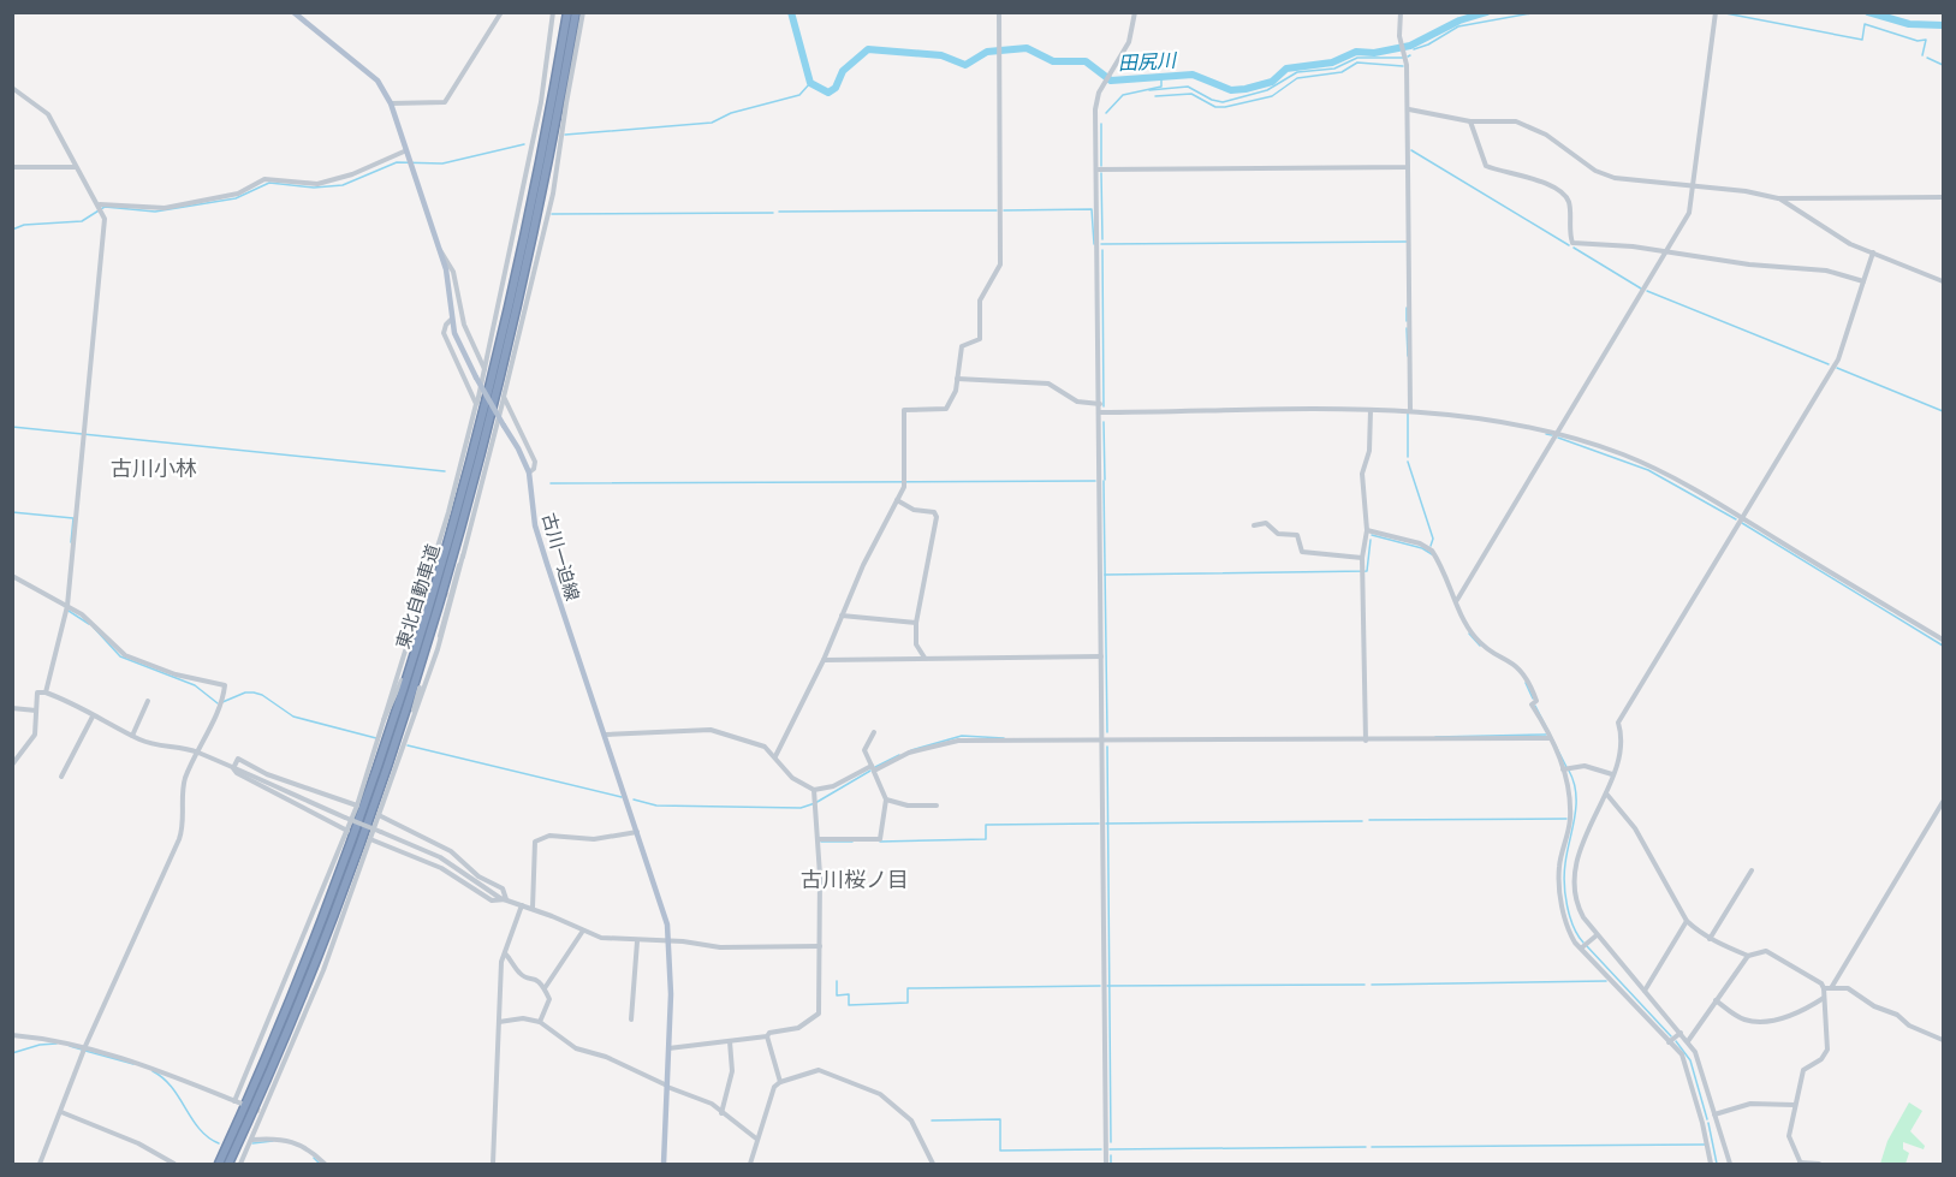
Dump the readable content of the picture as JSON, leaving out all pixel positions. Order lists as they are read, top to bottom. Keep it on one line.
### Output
{"streets":{"highway":["東北自動車道"],"main road":["古川一迫線"]},"districts":["古川小林","古川桜ノ目"],"water":["田尻川"]}
